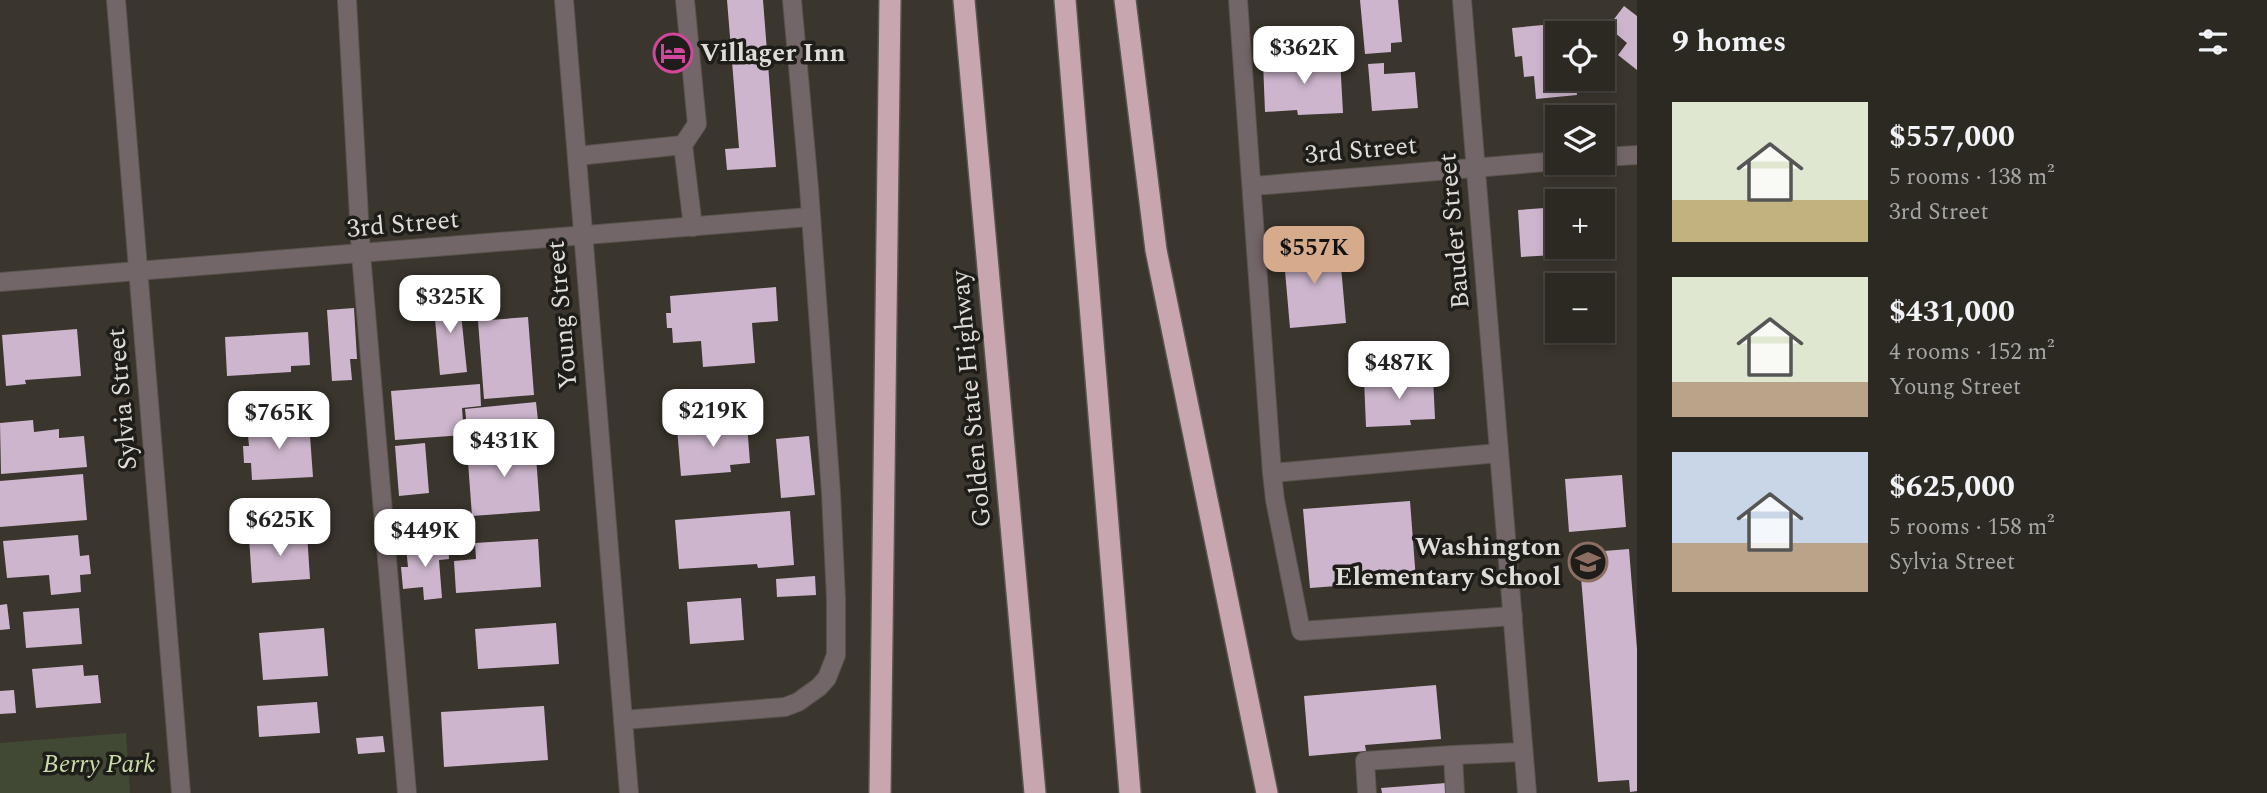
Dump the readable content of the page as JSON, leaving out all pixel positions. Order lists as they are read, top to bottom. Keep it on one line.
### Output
{"streets":{"highway":["Golden State Highway"],"street":["3rd Street","Bauder Street","Young Street","Sylvia Street"]},"crossings":[["3rd Street","Bauder Street"],["3rd Street","Young Street"],["3rd Street","Sylvia Street"]],"parks":["Berry Park"],"places":{"hotel":["Villager Inn"],"school or university":["Washington Elementary School"]},"page":{"heading":"9 homes","map_buttons":["+","−"],"price":["$362K","$557K","$325K","$487K","$219K","$765K","$431K","$625K","$449K"],"list":[{"name":"$557,000","note":"5 rooms · 138 m² · 3rd Street"},{"name":"$431,000","note":"4 rooms · 152 m² · Young Street"},{"name":"$625,000","note":"5 rooms · 158 m² · Sylvia Street"}]}}
